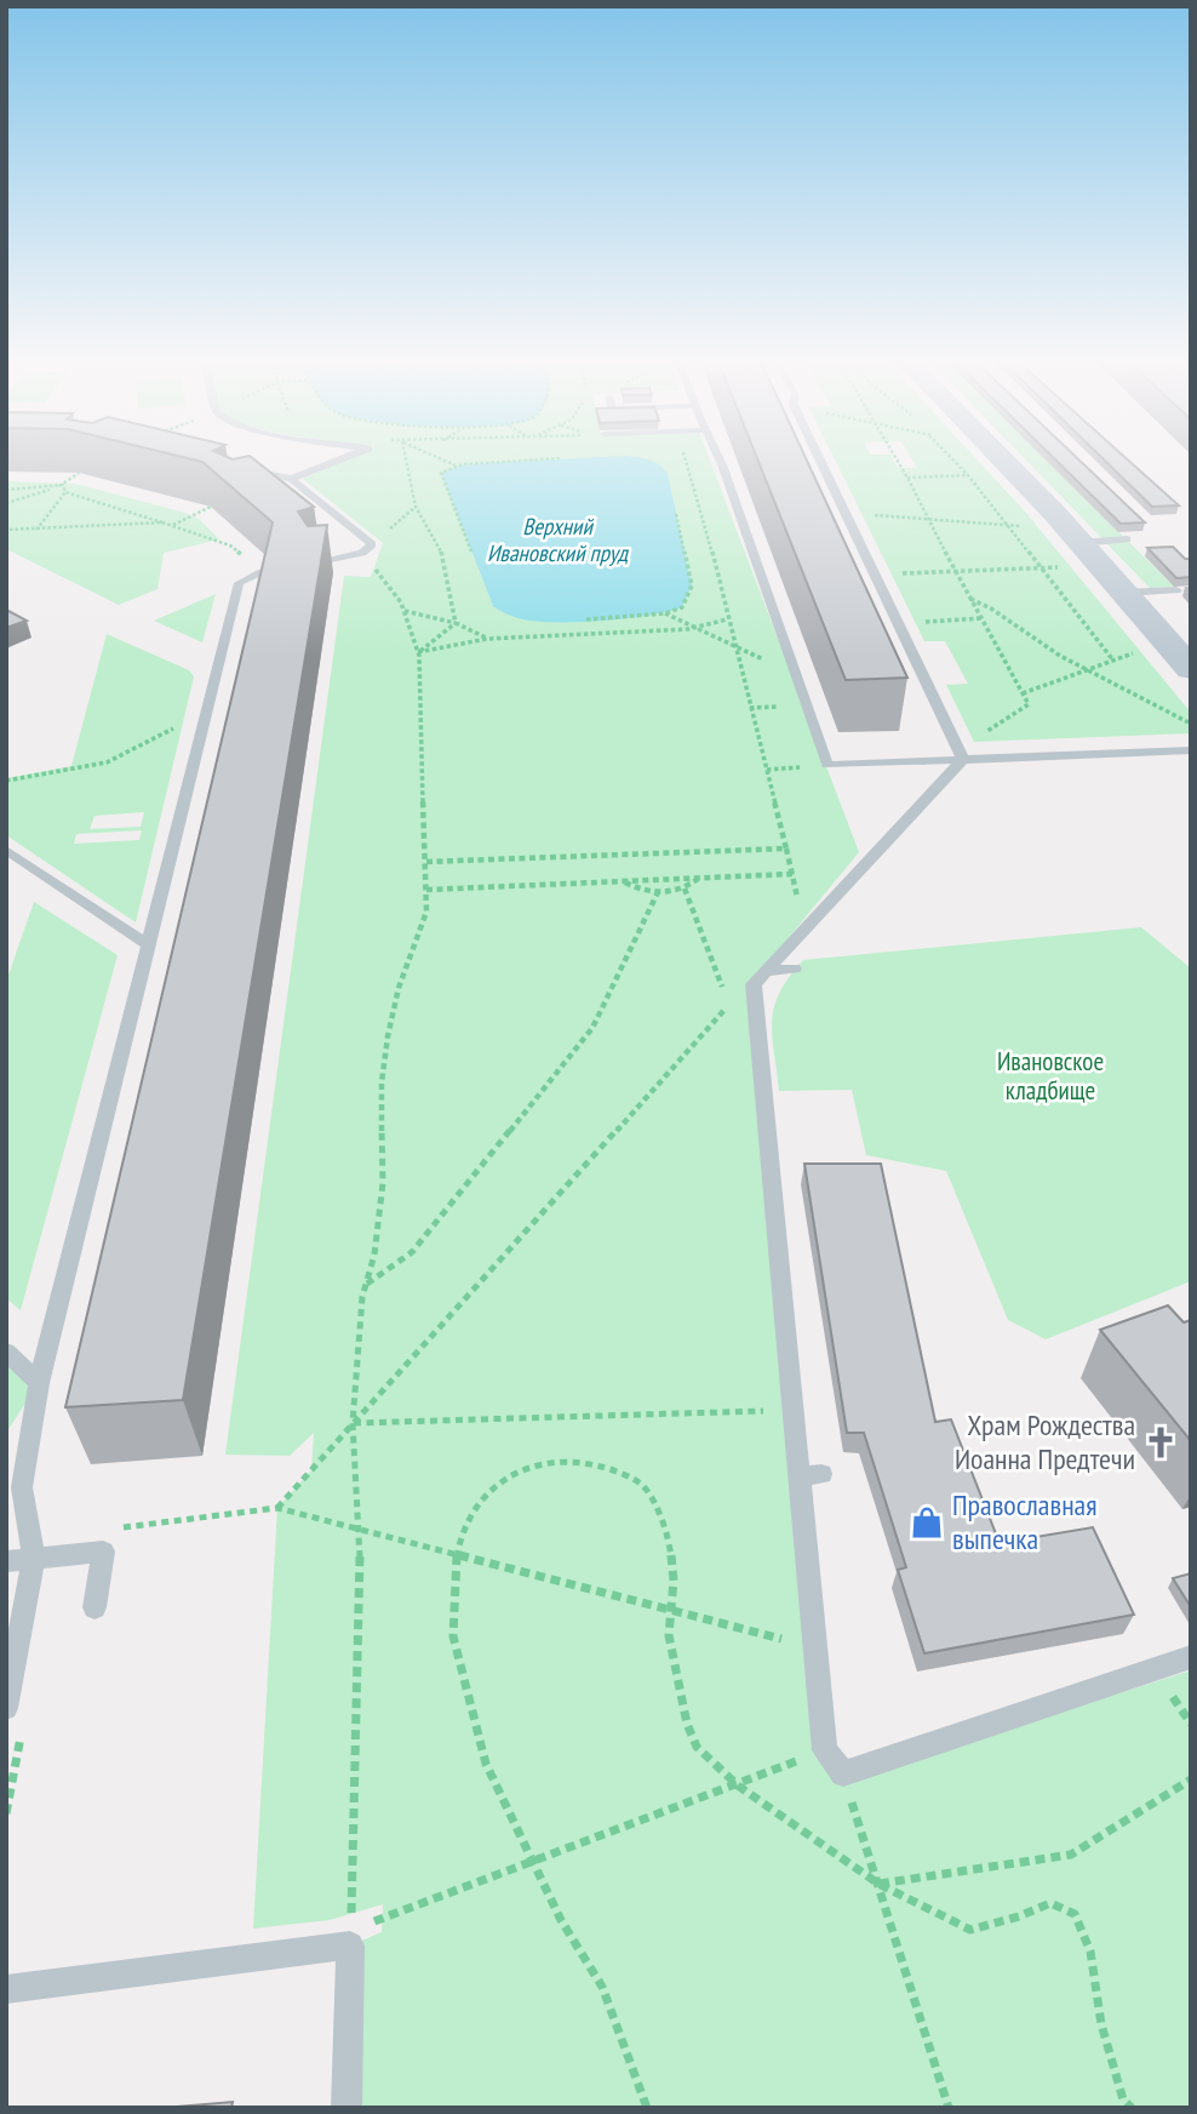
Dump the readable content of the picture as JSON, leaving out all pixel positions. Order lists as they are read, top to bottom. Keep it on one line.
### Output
{"water":["Верхний Ивановский пруд"],"parks":["Ивановское кладбище"],"places":{"church":["Храм Рождества Иоанна Предтечи"],"shop":["Православная выпечка"]}}
